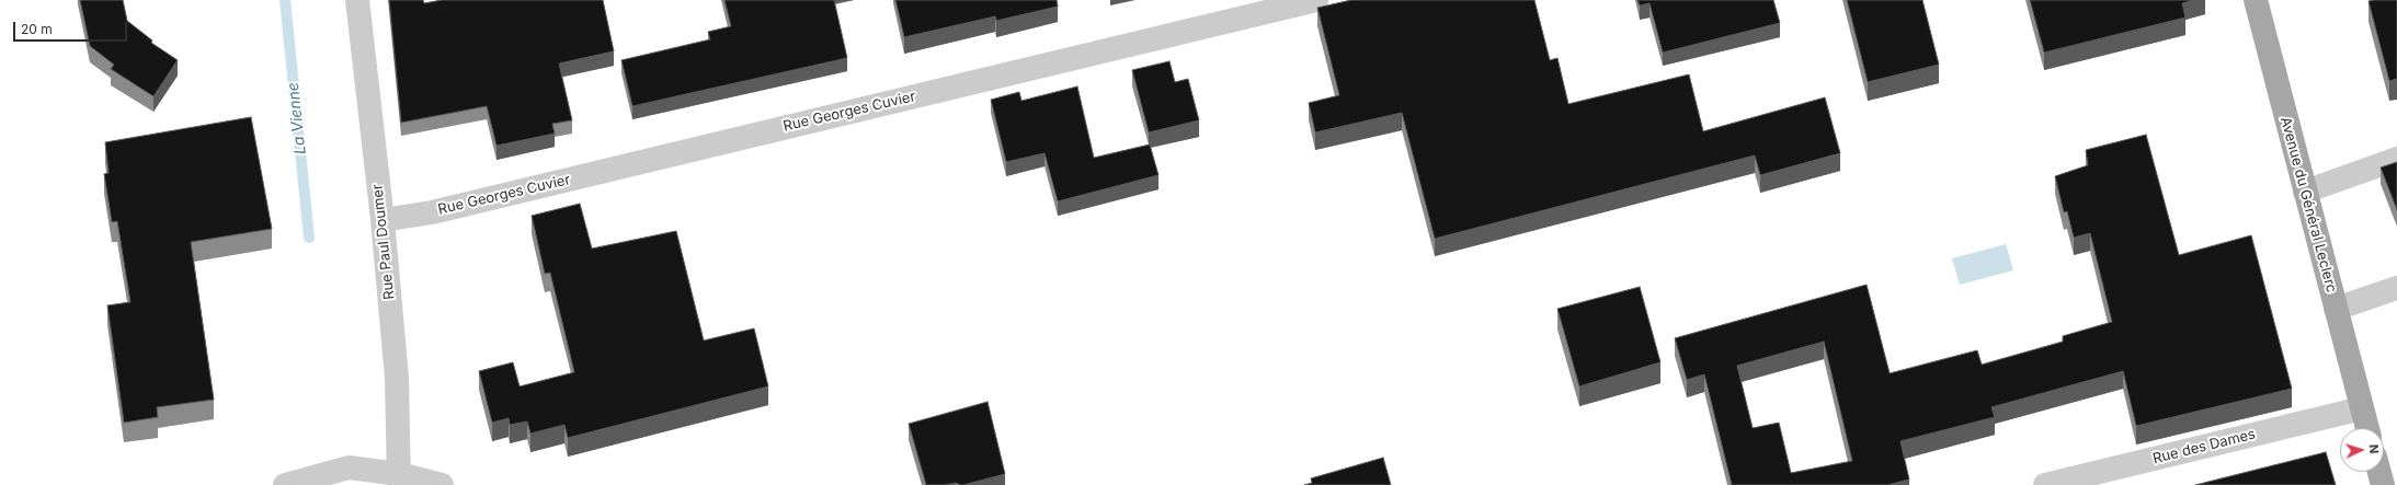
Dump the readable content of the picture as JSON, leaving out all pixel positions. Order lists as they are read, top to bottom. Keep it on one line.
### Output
{"streets":{"main road":["Avenue du Général Leclerc"],"street":["Rue Georges Cuvier","Rue Paul Doumer","Rue des Dames"]},"crossings":[["Rue Georges Cuvier","Rue Paul Doumer"],["Avenue du Général Leclerc","Rue des Dames"]],"water":["La Vienne"],"scale_bar":"20 m","north":"right"}
